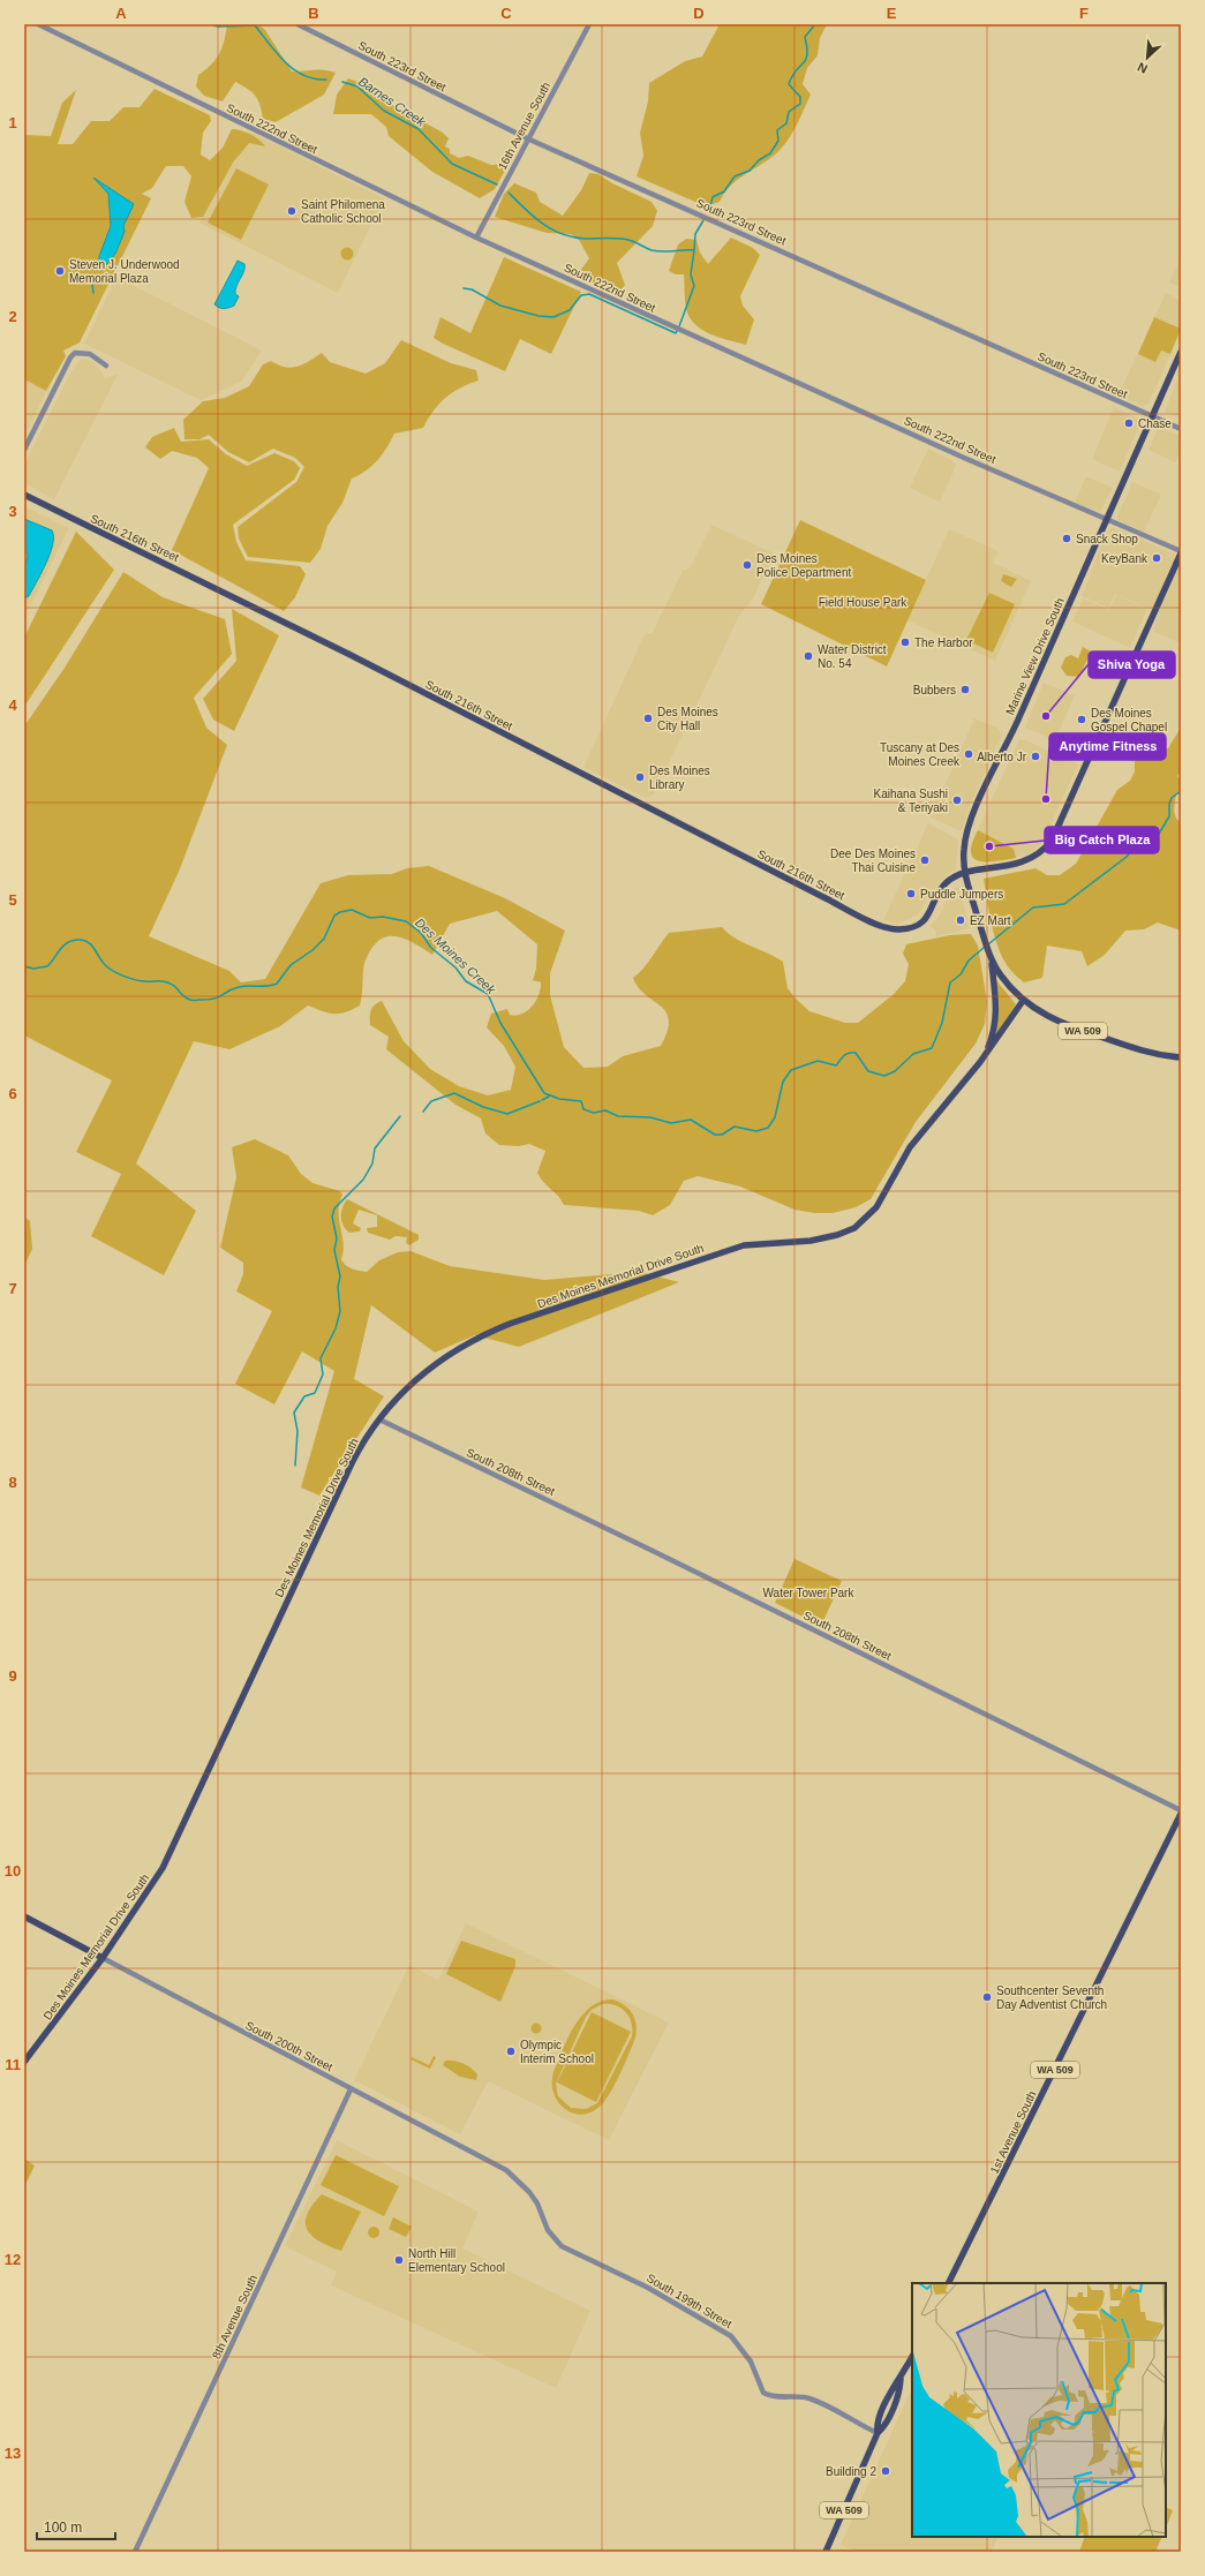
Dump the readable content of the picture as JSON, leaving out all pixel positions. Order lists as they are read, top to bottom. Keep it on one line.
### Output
{"streets":{"main road":["South 216th Street","Marine View Drive South","WA 509","Des Moines Memorial Drive South","South 200th Street","1st Avenue South"],"street":["South 223rd Street","16th Avenue South","South 222nd Street","South 208th Street","South 199th Street","8th Avenue South"]},"crossings":[["South 223rd Street","16th Avenue South"],["South 223rd Street","Marine View Drive South"],["16th Avenue South","South 222nd Street"],["South 222nd Street","Marine View Drive South"],["South 216th Street","Marine View Drive South"],["Marine View Drive South","WA 509"],["Marine View Drive South","Des Moines Memorial Drive South"],["WA 509","Des Moines Memorial Drive South"],["WA 509","South 199th Street"],["Des Moines Memorial Drive South","South 208th Street"],["Des Moines Memorial Drive South","South 200th Street"],["South 208th Street","1st Avenue South"],["South 200th Street","South 199th Street"],["South 200th Street","8th Avenue South"]],"water":["Barnes Creek","Des Moines Creek"],"parks":["Field House Park","Water Tower Park"],"places":["Saint Philomena Catholic School","Steven J. Underwood Memorial Plaza","Chase","Snack Shop","KeyBank","Des Moines Police Department","The Harbor","Water District No. 54","Bubbers","Shiva Yoga","Des Moines City Hall","Des Moines Gospel Chapel","Tuscany at Des Moines Creek","Alberto Jr","Des Moines Library","Anytime Fitness","Kaihana Sushi & Teriyaki","Big Catch Plaza","Dee Des Moines Thai Cuisine","Puddle Jumpers","EZ Mart","Southcenter Seventh Day Adventist Church","Olympic Interim School","North Hill Elementary School","Building 2"],"scale_bar":"100 m","north":"bottom left","grid":{"columns":["A","B","C","D","E","F"],"rows":["1","2","3","4","5","6","7","8","9","10","11","12","13"]}}
